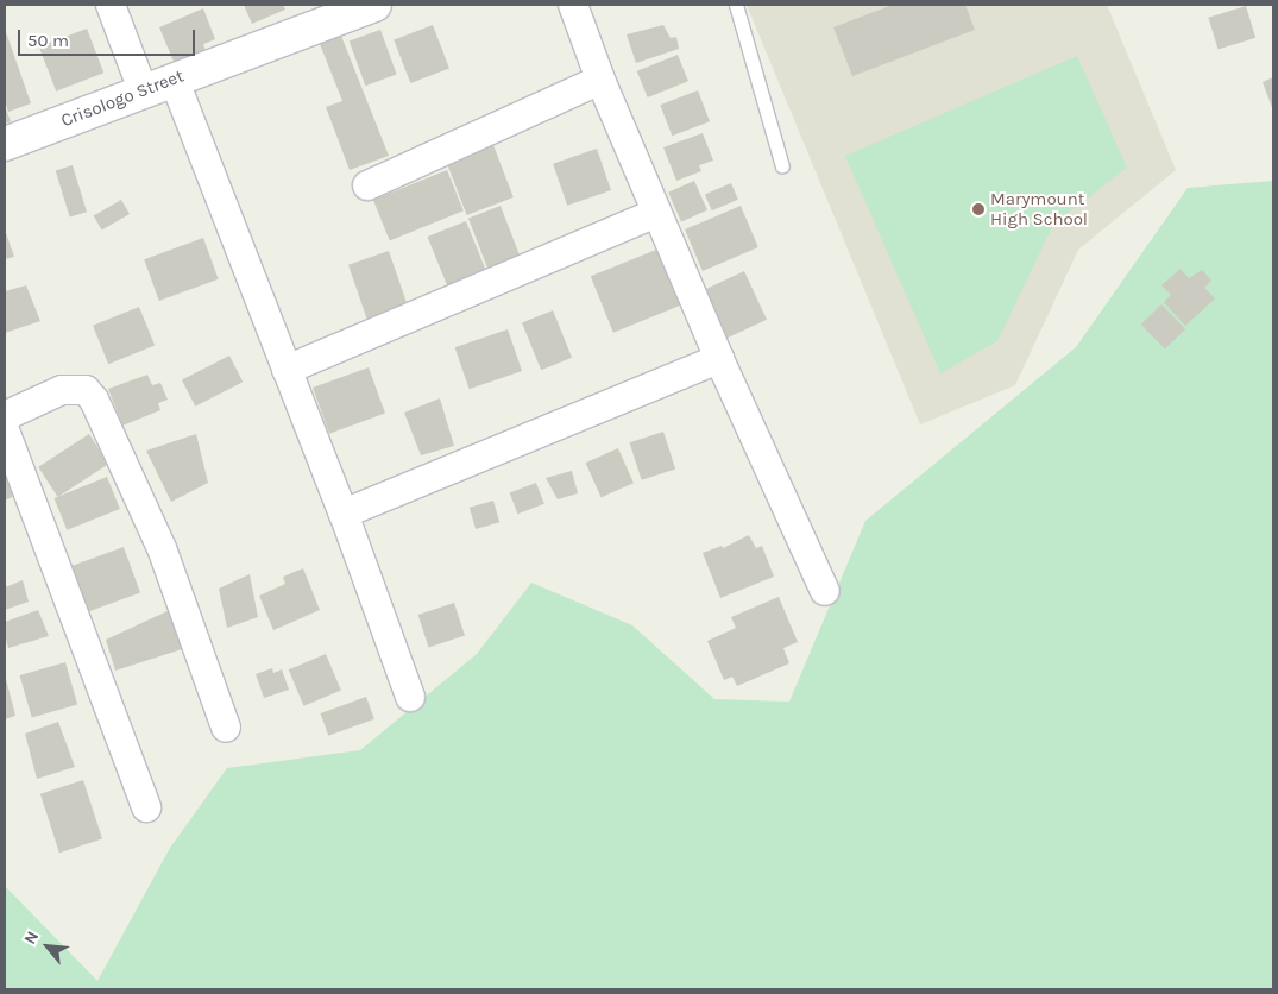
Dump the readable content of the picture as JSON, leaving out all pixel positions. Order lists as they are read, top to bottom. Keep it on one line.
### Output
{"streets":{"street":["Crisologo Street"]},"places":["Marymount High School"],"scale_bar":"50 m","north":"top left"}
